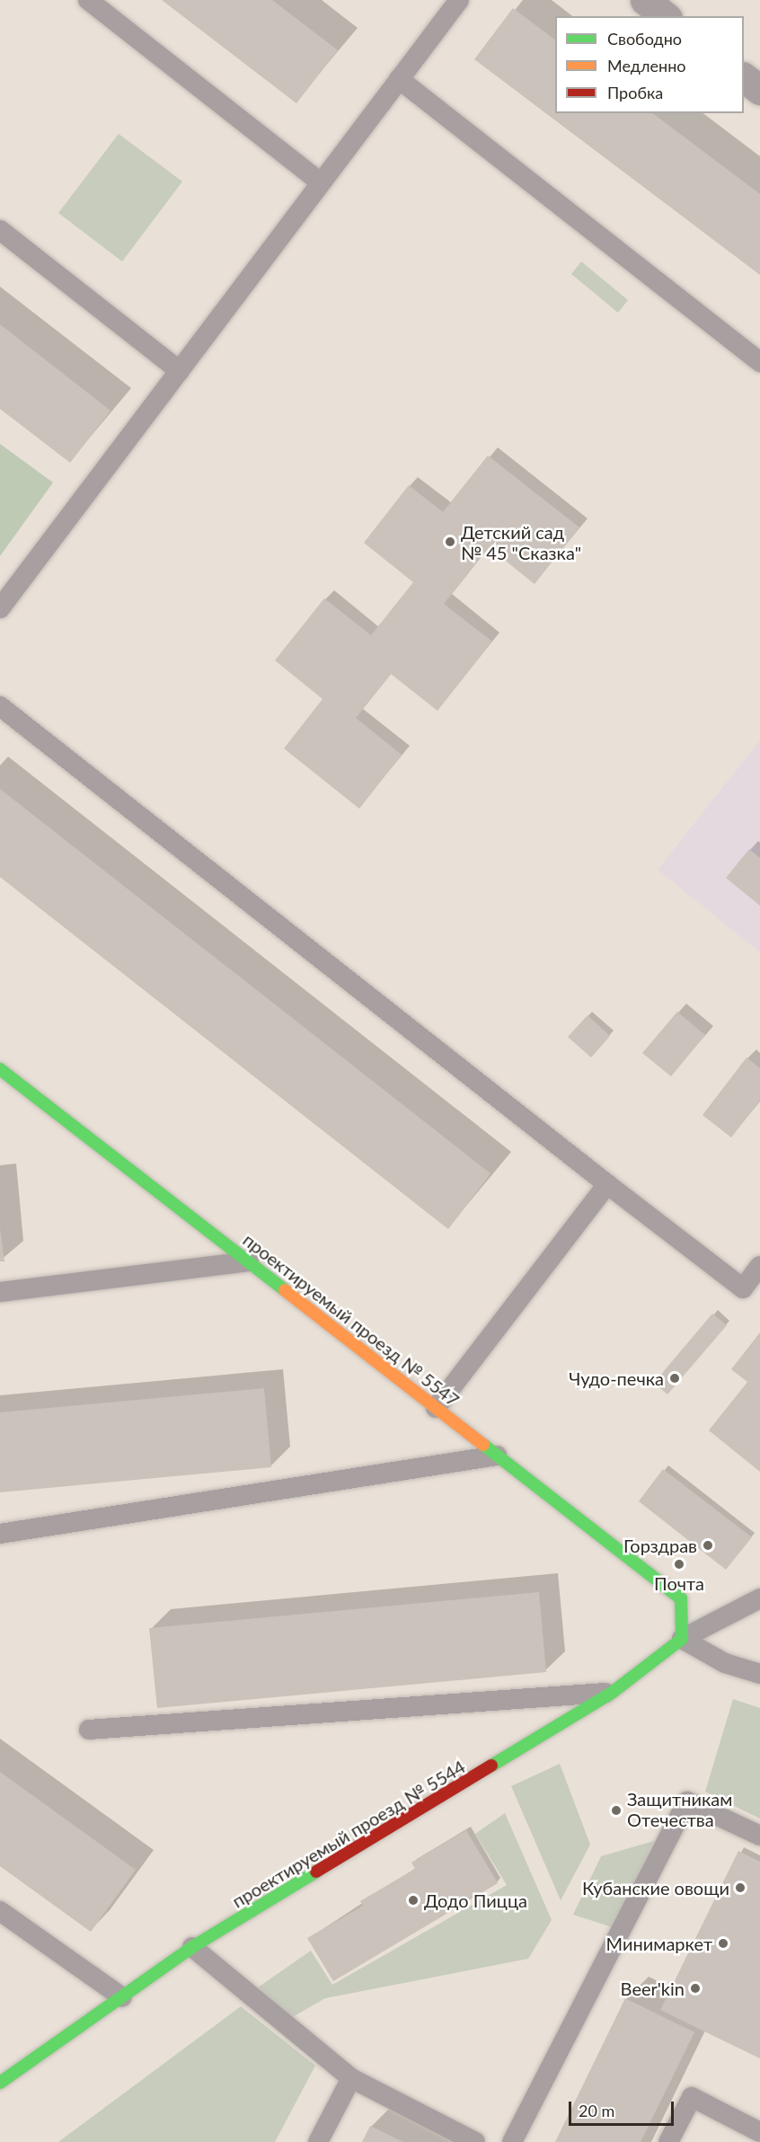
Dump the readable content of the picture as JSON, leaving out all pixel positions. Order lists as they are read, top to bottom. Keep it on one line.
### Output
{"streets":{"street":["проектируемый проезд № 5547","проектируемый проезд № 5544"]},"crossings":[["проектируемый проезд № 5547","проектируемый проезд № 5544"]],"places":["Детский сад № 45 \"Сказка\"","Чудо-печка","Горздрав","Почта","Защитникам Отечества","Кубанские овощи","Додо Пицца","Минимаркет","Beer'kin"],"legend":["Свободно","Медленно","Пробка"],"scale_bar":"20 m"}
